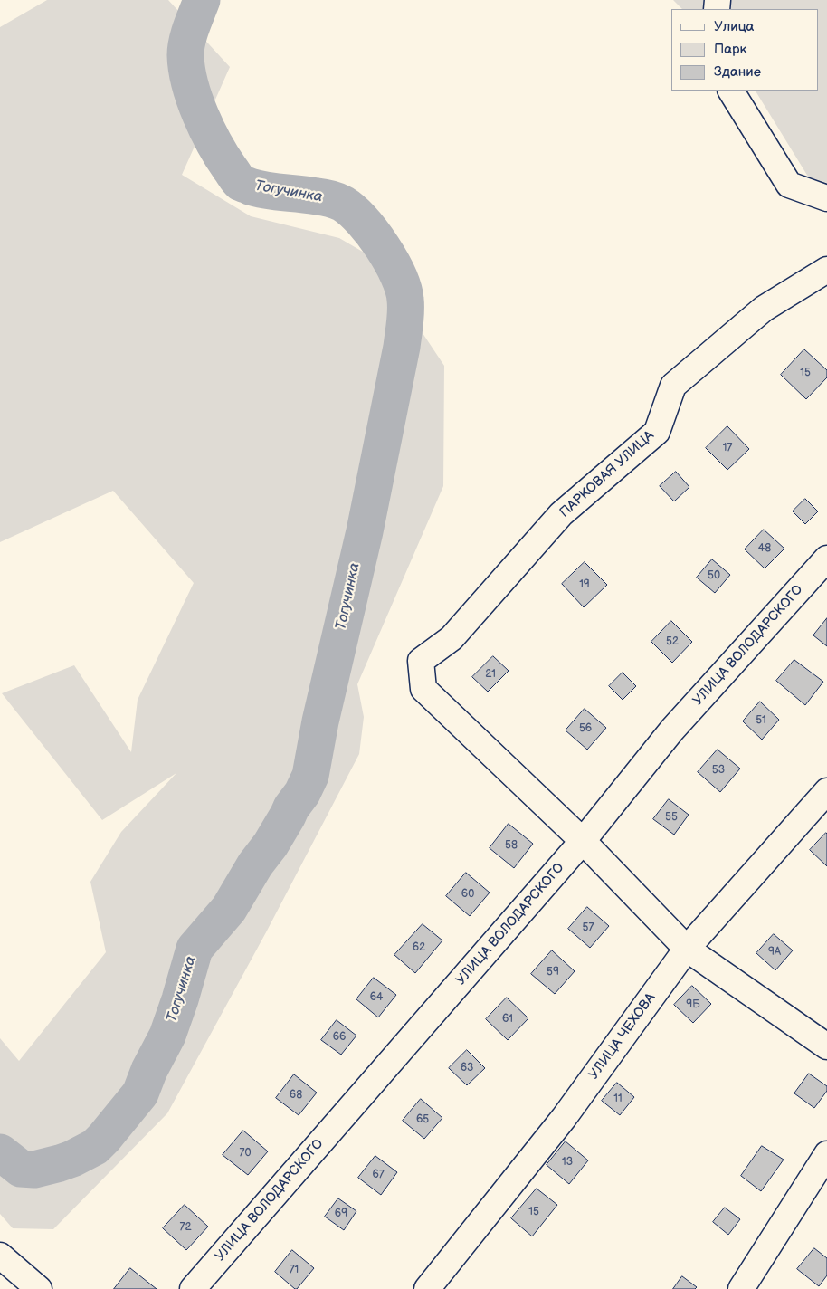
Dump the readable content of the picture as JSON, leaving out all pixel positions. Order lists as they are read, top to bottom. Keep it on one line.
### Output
{"streets":{"street":["ПАРКОВАЯ УЛИЦА","УЛИЦА ВОЛОДАРСКОГО","УЛИЦА ЧЕХОВА"]},"crossings":[["ПАРКОВАЯ УЛИЦА","УЛИЦА ВОЛОДАРСКОГО"]],"water":["Тогучинка"],"house_numbers":["15","17","48","50","19","52","21","51","56","53","55","58","60","57","62","9А","59","64","9Б","61","66","63","68","11","65","70","13","67","15","69","72","71"],"legend":["Улица","Парк","Здание"]}
